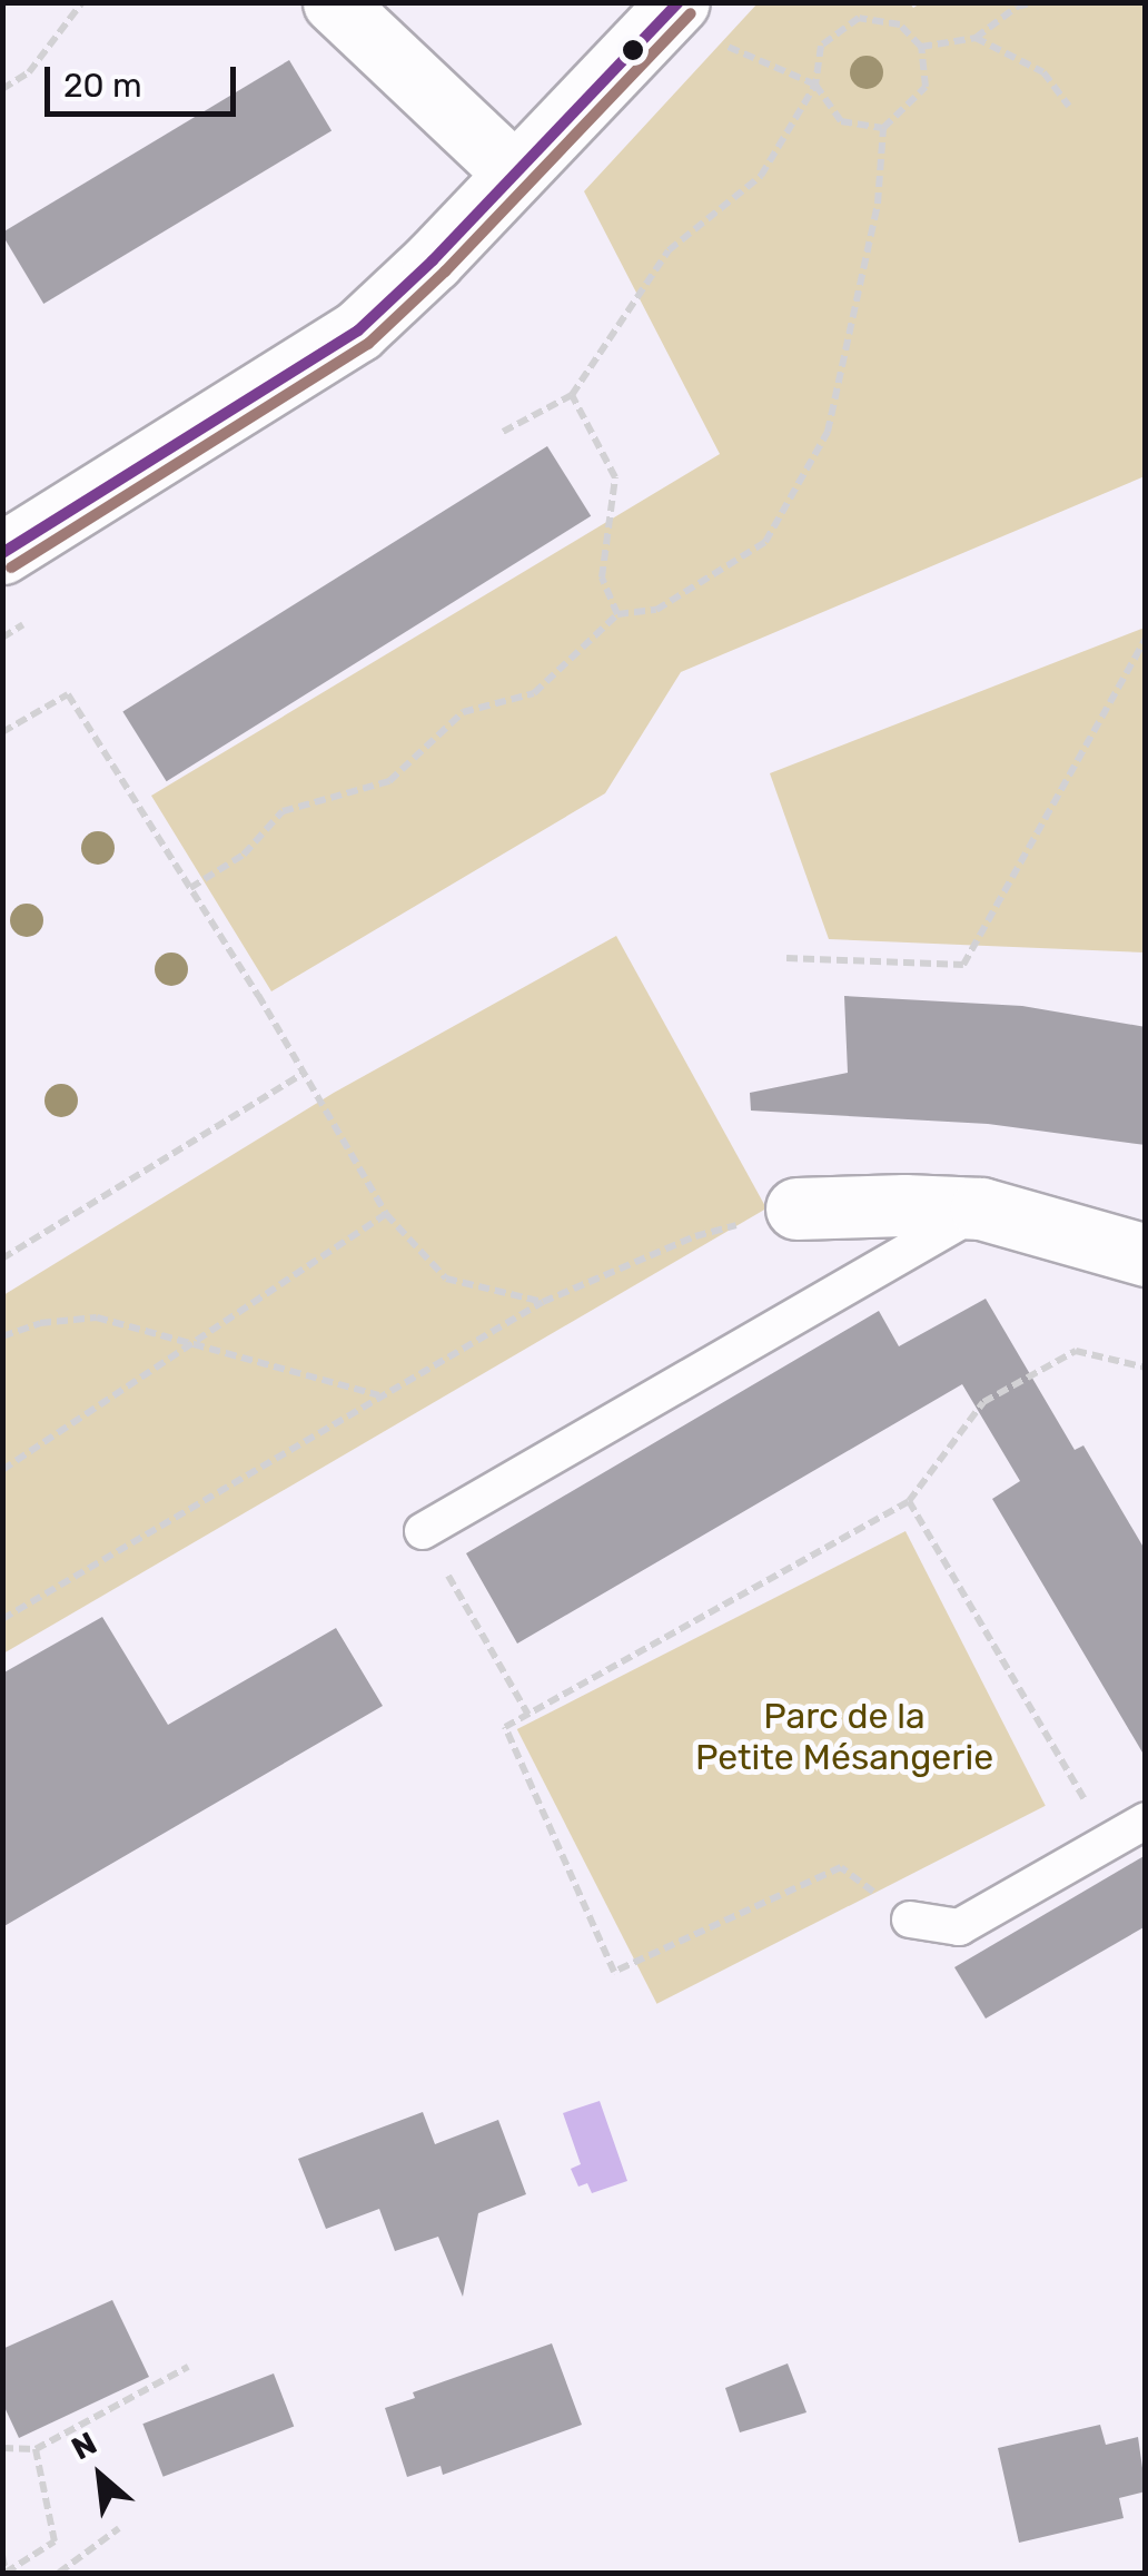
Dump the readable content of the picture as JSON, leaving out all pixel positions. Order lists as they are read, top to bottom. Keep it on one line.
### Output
{"parks":["Parc de la Petite Mésangerie"],"scale_bar":"20 m","north":"top left"}
